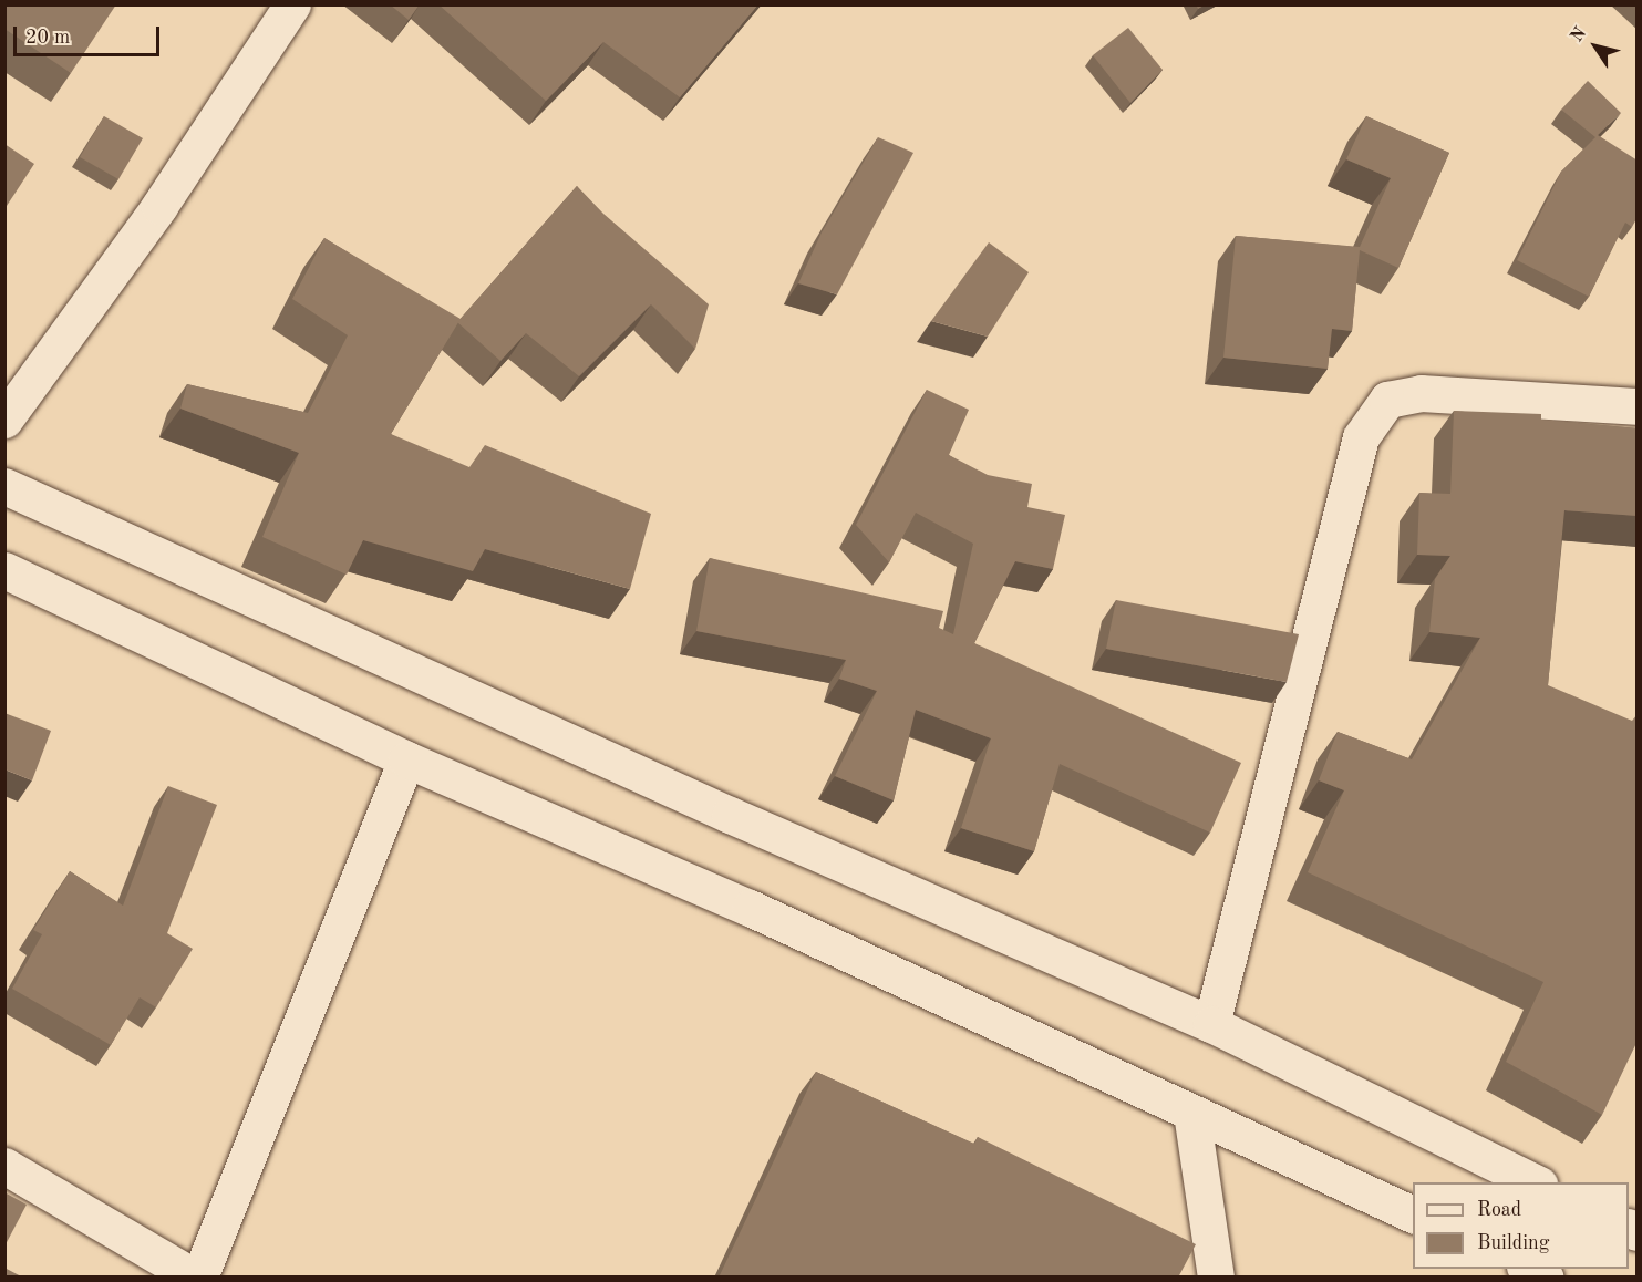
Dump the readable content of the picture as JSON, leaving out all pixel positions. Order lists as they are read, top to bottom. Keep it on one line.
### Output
{"legend":["Road","Building"],"scale_bar":"20 m","north":"top left"}
